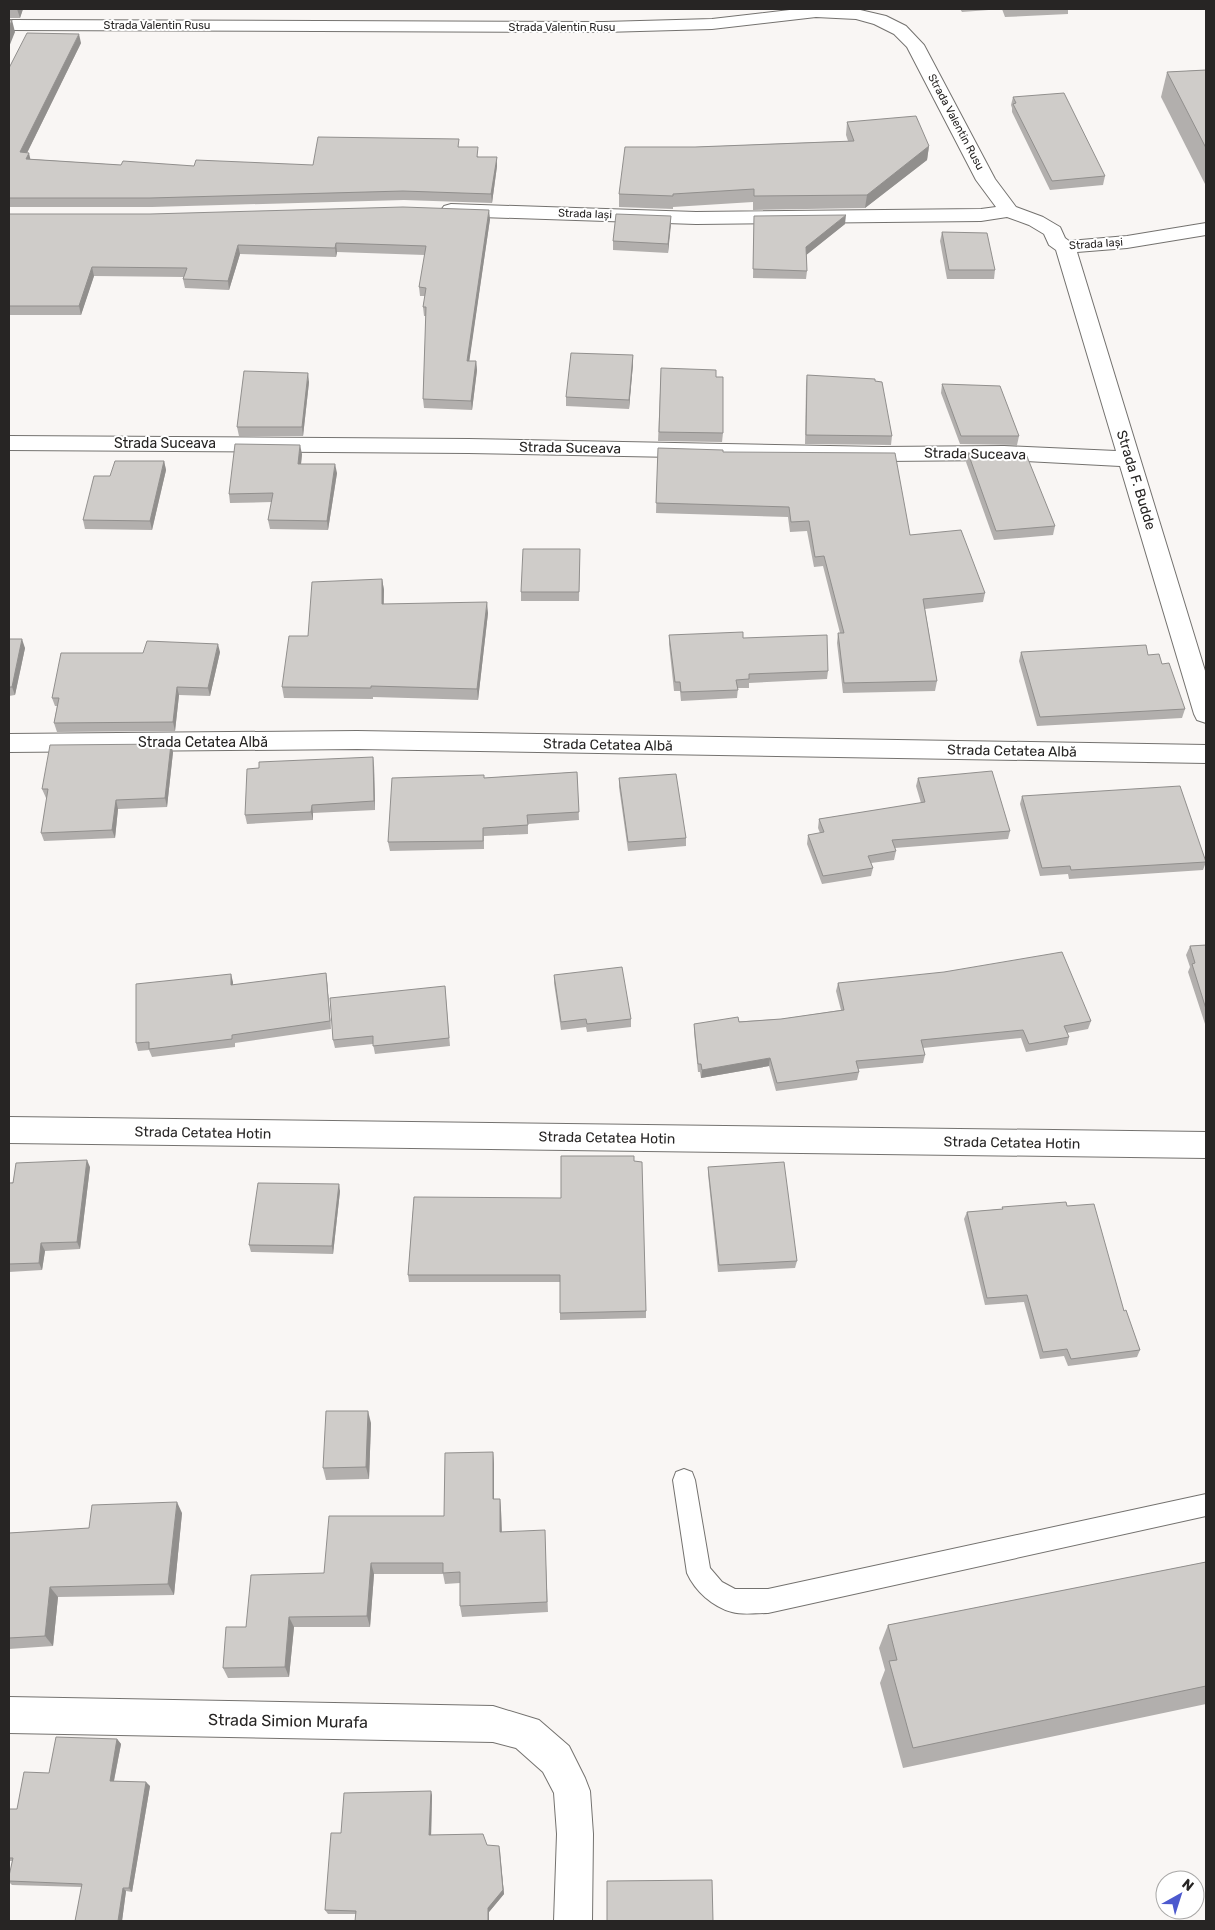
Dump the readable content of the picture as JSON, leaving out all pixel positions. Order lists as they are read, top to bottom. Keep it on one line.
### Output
{"streets":{"street":["Strada Valentin Rusu","Strada Iași","Strada Suceava","Strada F. Budde","Strada Cetatea Albă","Strada Cetatea Hotin","Strada Simion Murafa"]},"crossings":[["Strada Valentin Rusu","Strada Iași"],["Strada Iași","Strada F. Budde"],["Strada Suceava","Strada F. Budde"]],"north":"top right"}
